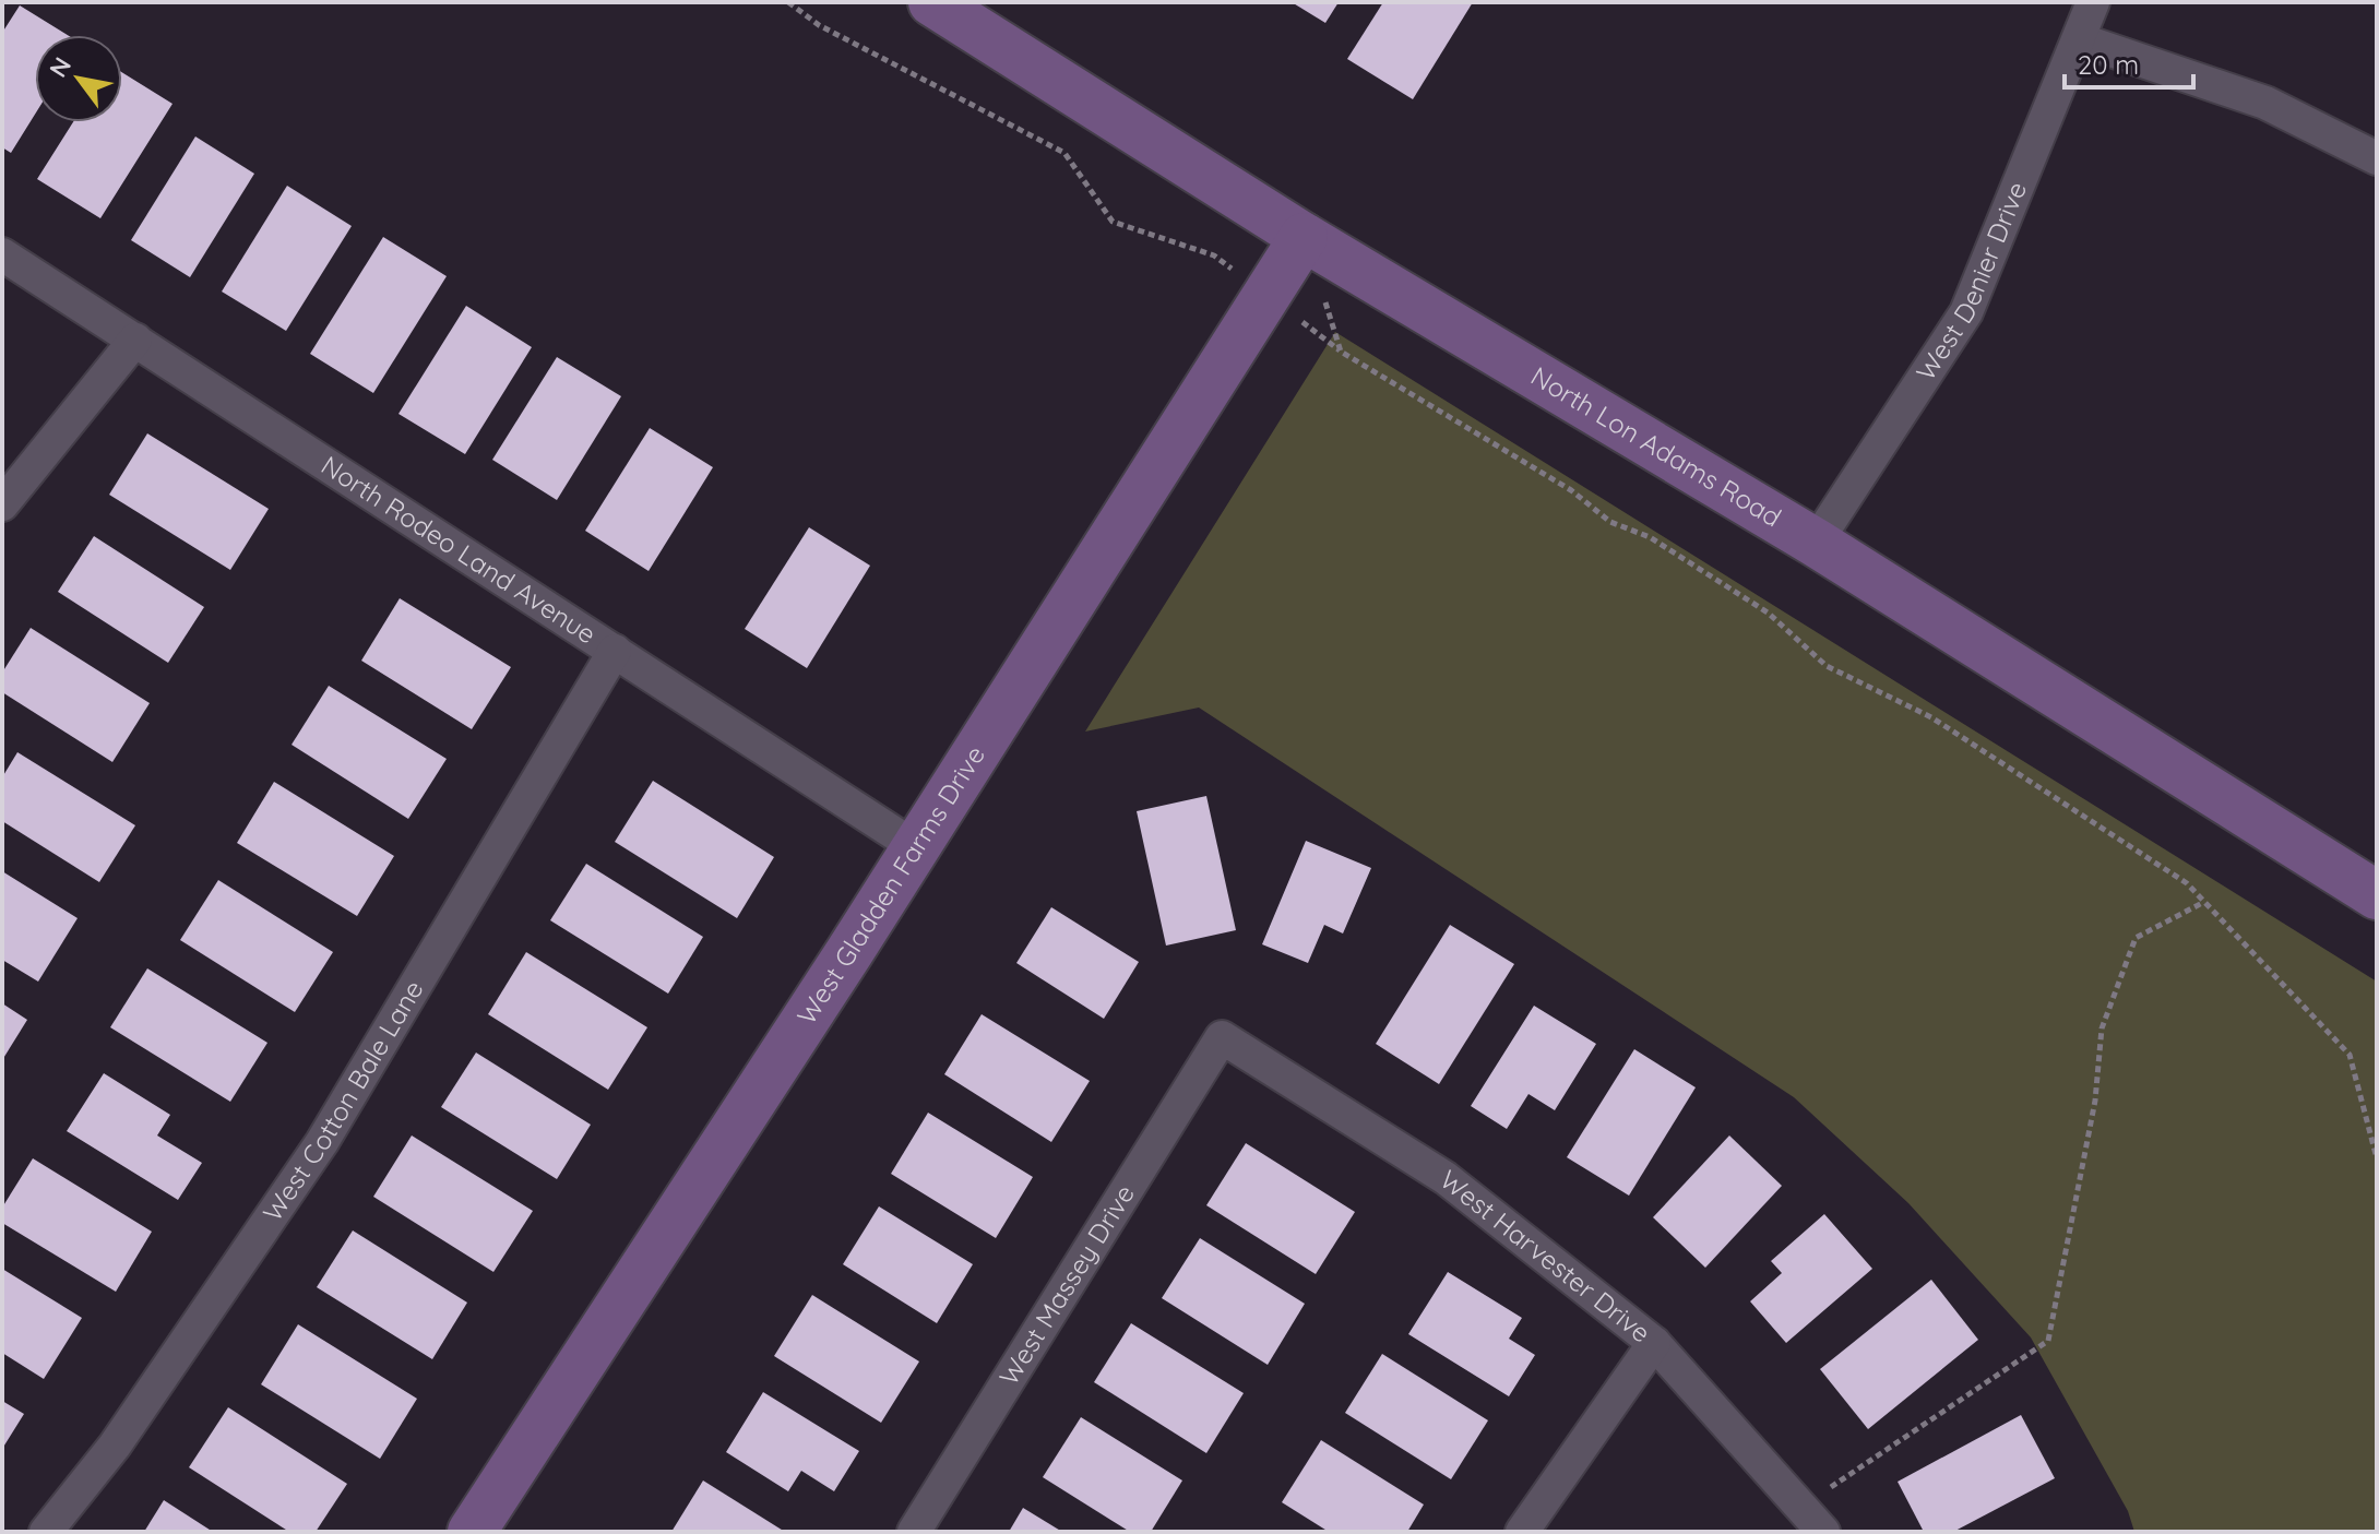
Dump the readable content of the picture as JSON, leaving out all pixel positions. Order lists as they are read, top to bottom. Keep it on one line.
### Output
{"streets":{"street":["West Denier Drive","North Lon Adams Road","North Rodeo Land Avenue","West Gladden Farms Drive","West Cotton Bale Lane","West Harvester Drive","West Massey Drive"]},"crossings":[["West Denier Drive","North Lon Adams Road"],["North Lon Adams Road","West Gladden Farms Drive"],["North Rodeo Land Avenue","West Gladden Farms Drive"],["North Rodeo Land Avenue","West Cotton Bale Lane"],["West Harvester Drive","West Massey Drive"]],"scale_bar":"20 m","north":"top left"}
